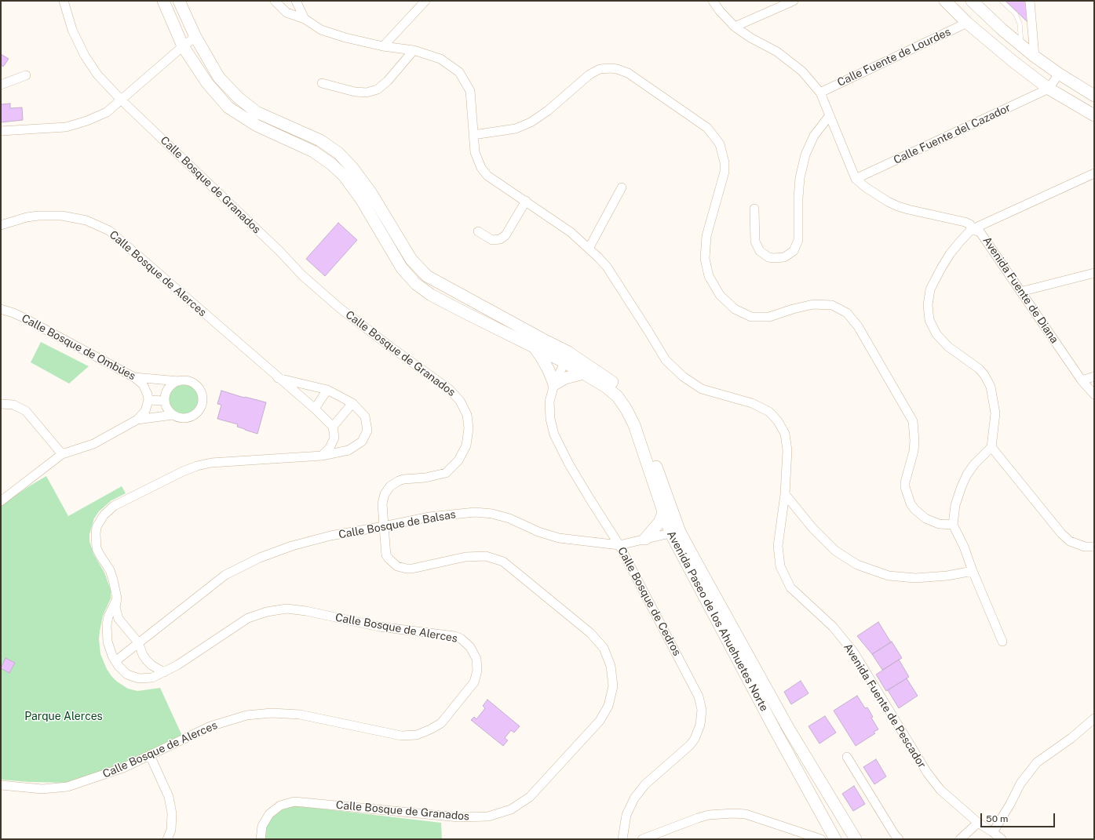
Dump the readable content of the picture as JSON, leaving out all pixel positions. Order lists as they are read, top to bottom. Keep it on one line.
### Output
{"streets":{"street":["Calle Fuente de Lourdes","Calle Fuente del Cazador","Calle Bosque de Granados","Calle Bosque de Alerces","Avenida Fuente de Diana","Calle Bosque de Ombúes","Calle Bosque de Balsas","Calle Bosque de Cedros","Avenida Paseo de los Ahuehuetes Norte","Avenida Fuente de Pescador"]},"crossings":[["Calle Fuente de Lourdes","Avenida Fuente de Diana"],["Calle Fuente del Cazador","Avenida Fuente de Diana"],["Calle Bosque de Granados","Calle Bosque de Balsas"],["Calle Bosque de Alerces","Calle Bosque de Balsas"],["Calle Bosque de Balsas","Calle Bosque de Cedros"],["Calle Bosque de Balsas","Avenida Paseo de los Ahuehuetes Norte"],["Calle Bosque de Cedros","Avenida Paseo de los Ahuehuetes Norte"]],"parks":["Parque Alerces"],"scale_bar":"50 m"}
